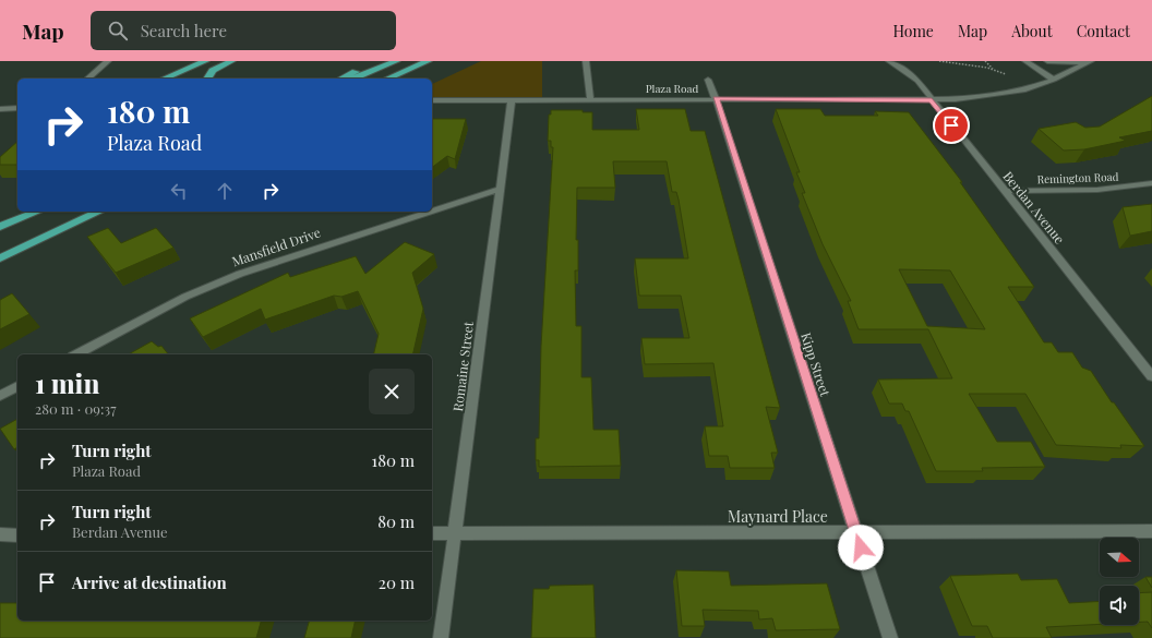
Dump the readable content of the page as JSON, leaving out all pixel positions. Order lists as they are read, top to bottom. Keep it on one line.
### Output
{"streets":{"street":["Plaza Road","Remington Road","Berdan Avenue","Mansfield Drive","Kipp Street","Romaine Street","Maynard Place"]},"crossings":[["Plaza Road","Berdan Avenue"],["Plaza Road","Kipp Street"],["Plaza Road","Romaine Street"],["Remington Road","Berdan Avenue"],["Mansfield Drive","Romaine Street"],["Kipp Street","Maynard Place"],["Romaine Street","Maynard Place"]],"north":"right","page":{"header":"Map","search":"Search here","nav":["Home","Map","About","Contact"],"turn":["180 m","Plaza Road"],"heading":["1 min","280 m · 09:37"],"list":[{"name":"Turn right","note":"Plaza Road","value":"180 m"},{"name":"Turn right","note":"Berdan Avenue","value":"80 m"},{"name":"Arrive at destination","value":"20 m"}]}}
